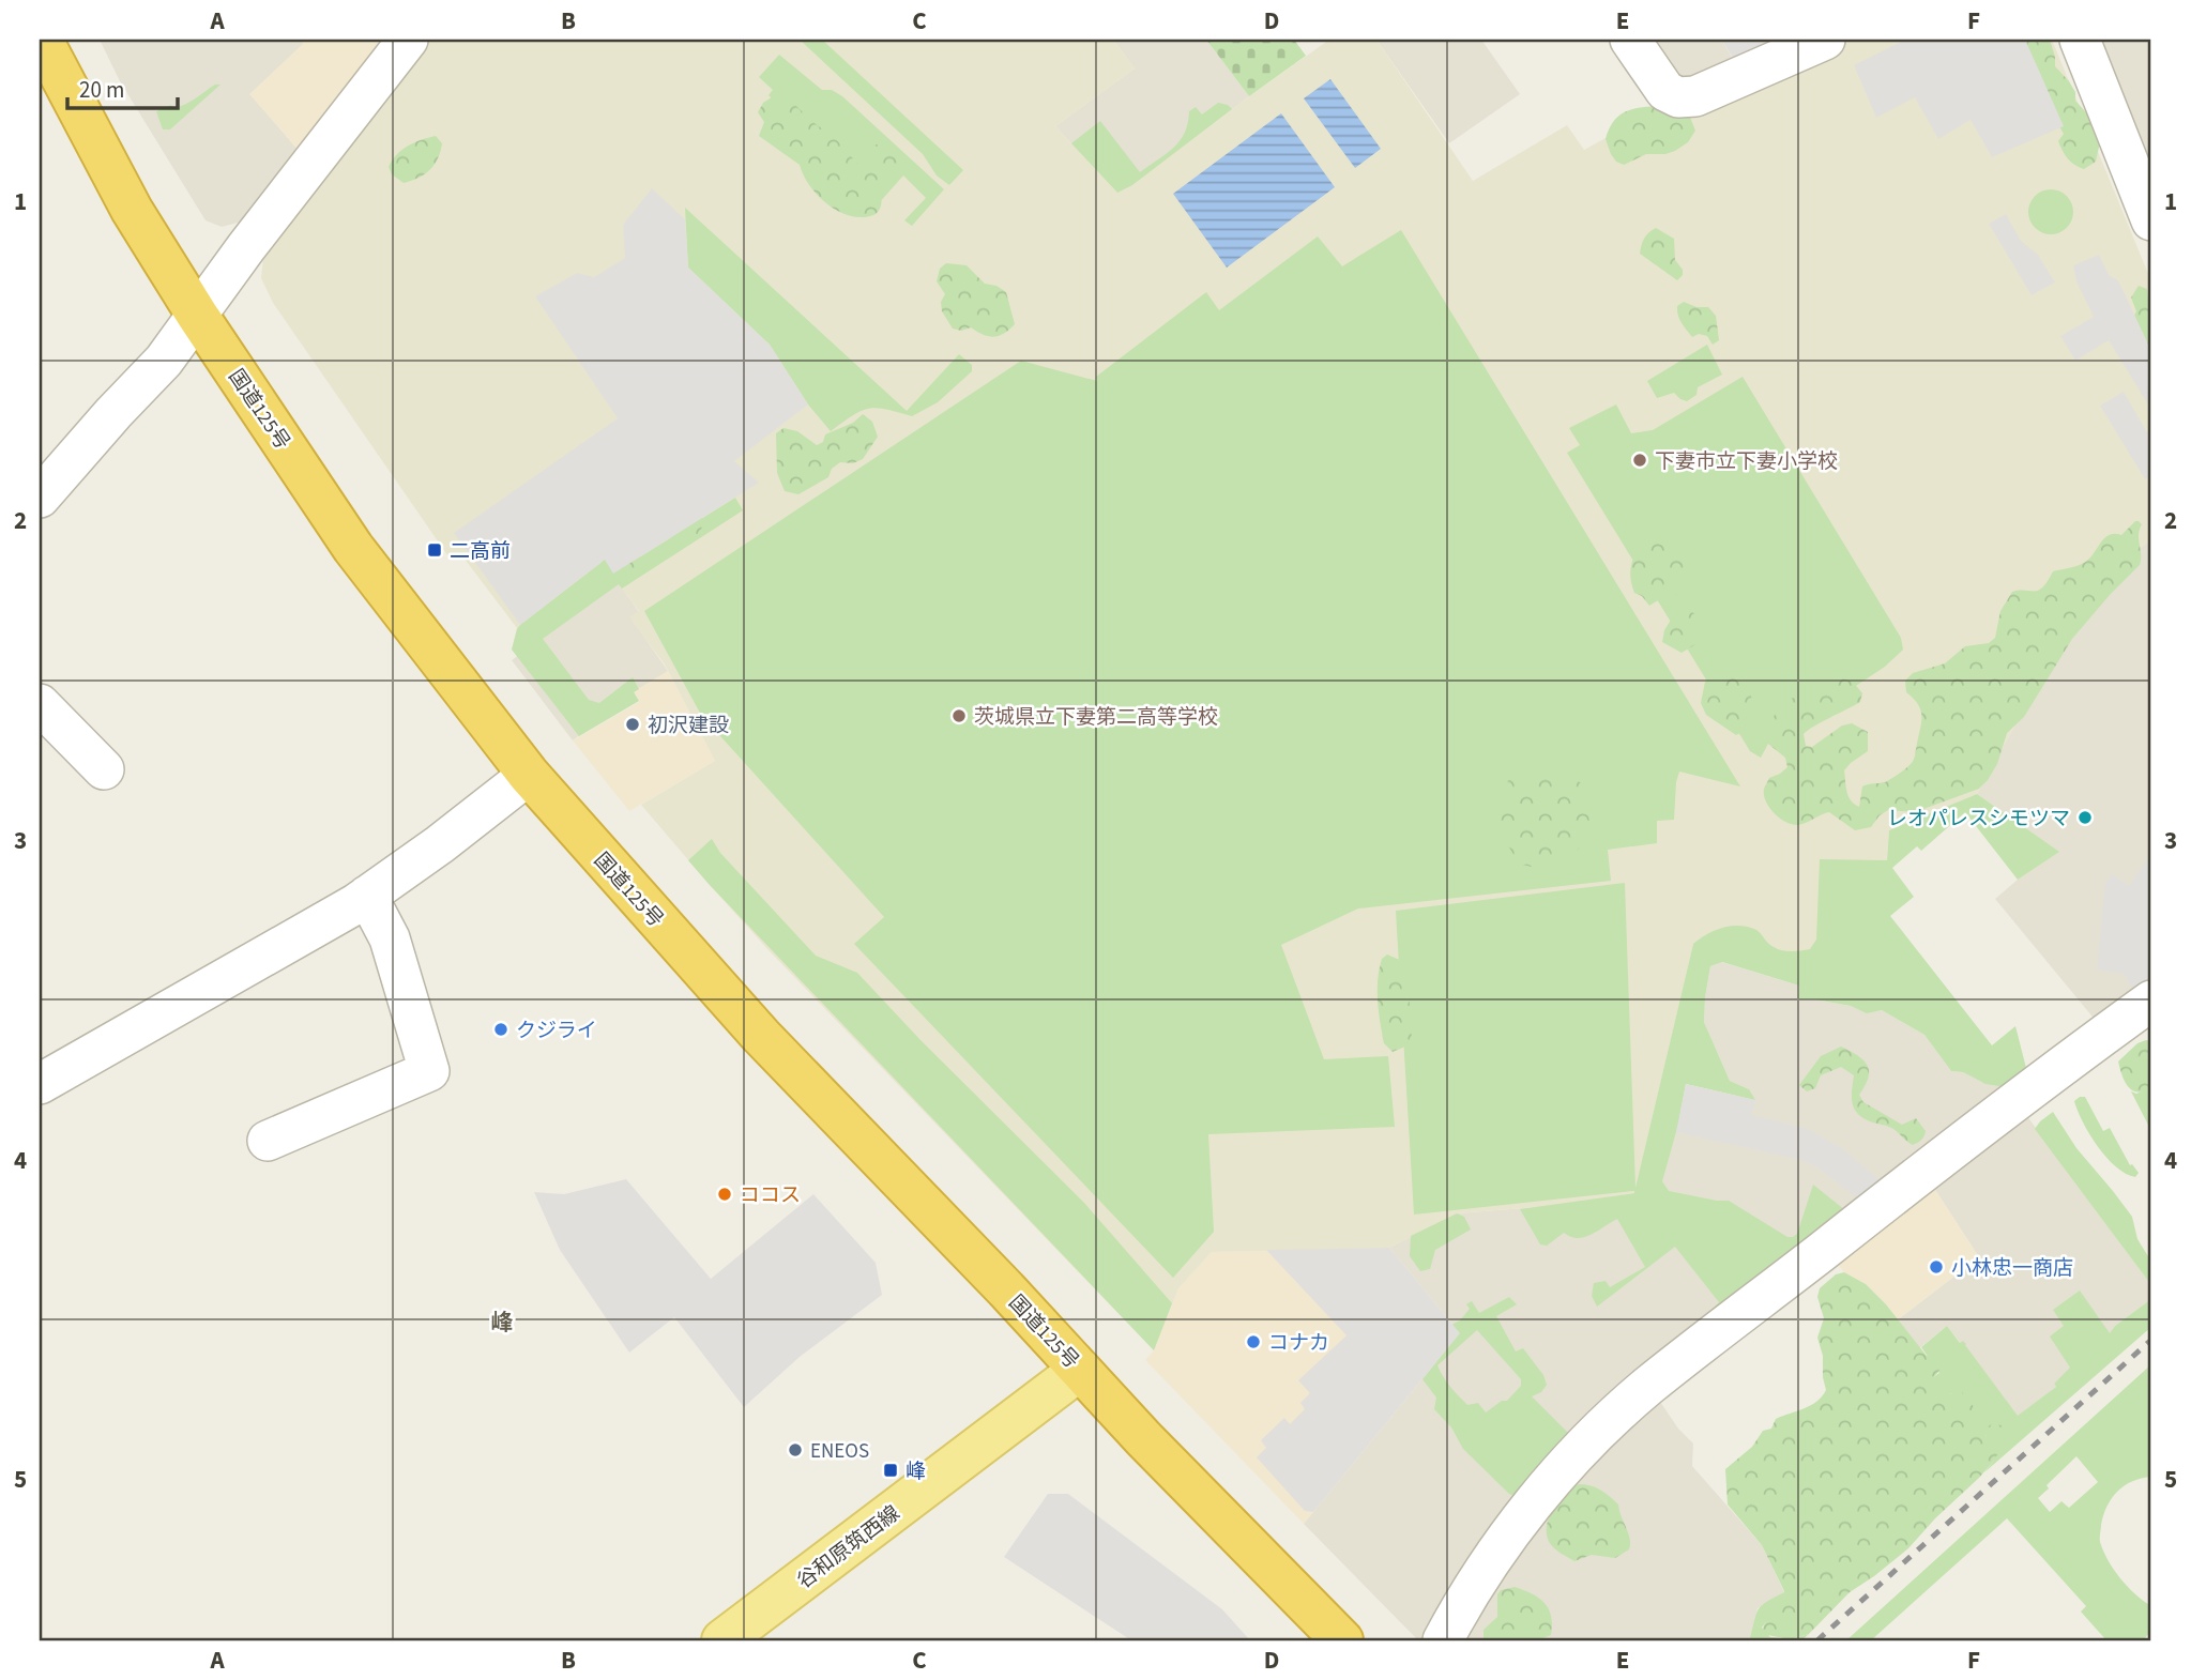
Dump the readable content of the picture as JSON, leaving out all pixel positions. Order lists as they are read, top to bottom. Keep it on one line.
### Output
{"streets":{"highway":["国道125号"],"main road":["谷和原筑西線"]},"crossings":[["国道125号","谷和原筑西線"]],"districts":["峰"],"places":{"other":["下妻市立下妻小学校","茨城県立下妻第二高等学校","初沢建設","レオパレスシモツマ","クジライ","ココス","小林忠一商店","コナカ","ENEOS"],"transit":["二高前","峰"]},"scale_bar":"20 m","grid":{"columns":["A","B","C","D","E","F"],"rows":["1","2","3","4","5"]}}
